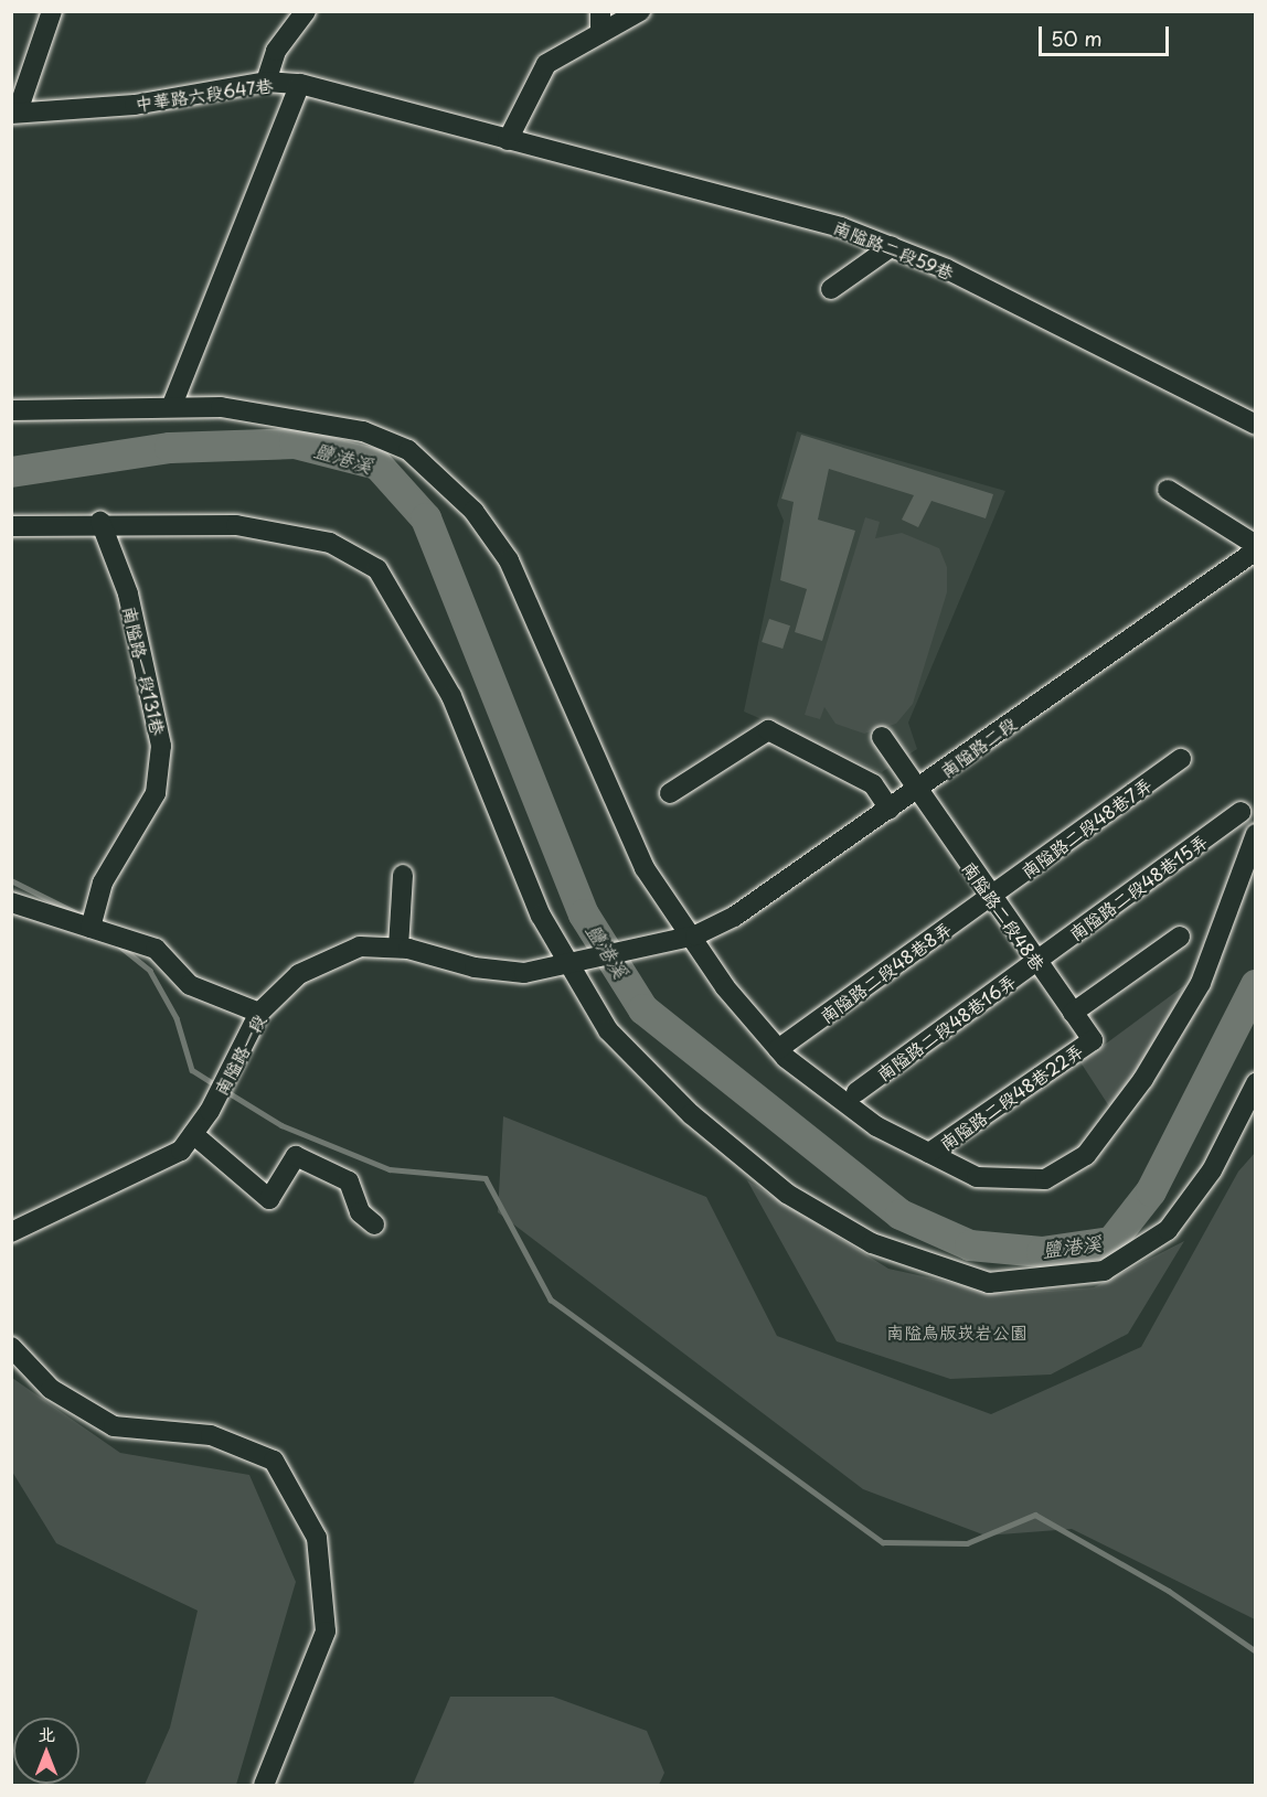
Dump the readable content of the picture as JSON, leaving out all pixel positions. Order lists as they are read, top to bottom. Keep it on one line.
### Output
{"streets":{"street":["中華路六段647巷","南隘路二段59巷","南隘路一段131巷","南隘路二段","南隘路二段48巷7弄","南隘路二段48巷15弄","南隘路二段48巷","南隘路二段48巷8弄","南隘路二段48巷16弄","南隘路一段","南隘路二段48巷22弄"]},"crossings":[["中華路六段647巷","南隘路二段59巷"],["南隘路二段","南隘路二段48巷"],["南隘路二段","南隘路一段"],["南隘路二段48巷7弄","南隘路二段48巷"],["南隘路二段48巷7弄","南隘路二段48巷8弄"],["南隘路二段48巷15弄","南隘路二段48巷"],["南隘路二段48巷15弄","南隘路二段48巷16弄"],["南隘路二段48巷","南隘路二段48巷8弄"],["南隘路二段48巷","南隘路二段48巷16弄"],["南隘路二段48巷","南隘路二段48巷22弄"]],"water":["鹽港溪"],"parks":["南隘烏版崁岩公園"],"scale_bar":"50 m","north":"top"}
